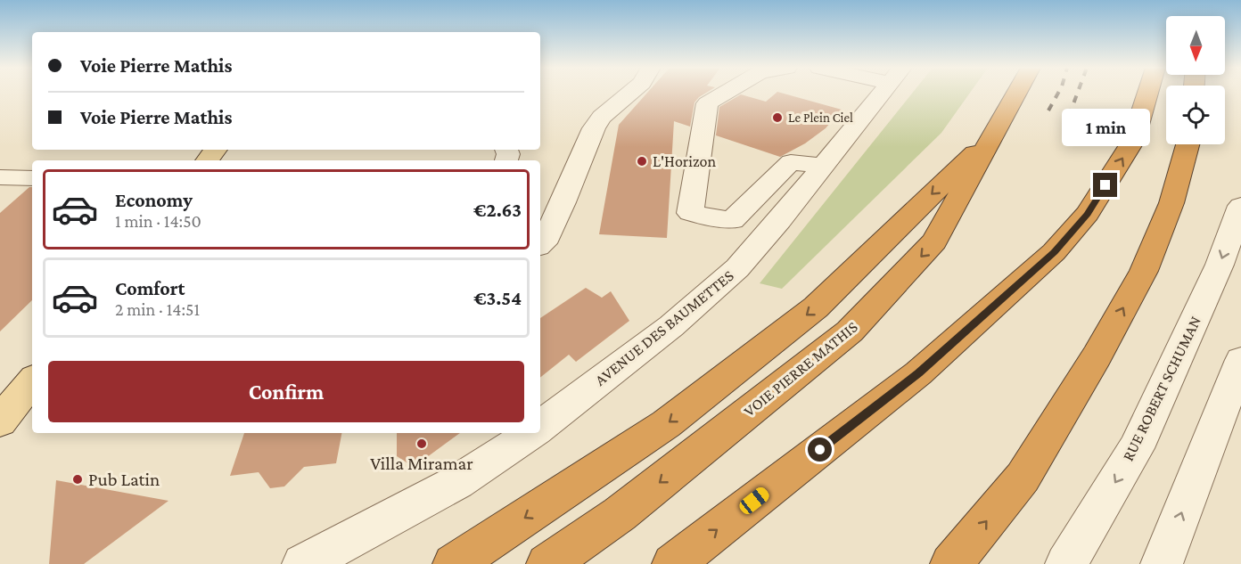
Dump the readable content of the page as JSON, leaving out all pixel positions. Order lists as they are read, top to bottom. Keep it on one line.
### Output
{"streets":{"highway":["VOIE PIERRE MATHIS"],"street":["AVENUE DES BAUMETTES","RUE ROBERT SCHUMAN"]},"places":["Le Plein Ciel","L'Horizon","Villa Miramar","Pub Latin"],"north":"bottom","page":{"banner":["Voie Pierre Mathis","Voie Pierre Mathis"],"bubble":"1 min","list":[{"name":"Economy","note":"1 min · 14:50","value":"€2.63"},{"name":"Comfort","note":"2 min · 14:51","value":"€3.54"}],"buttons":"Confirm"}}
